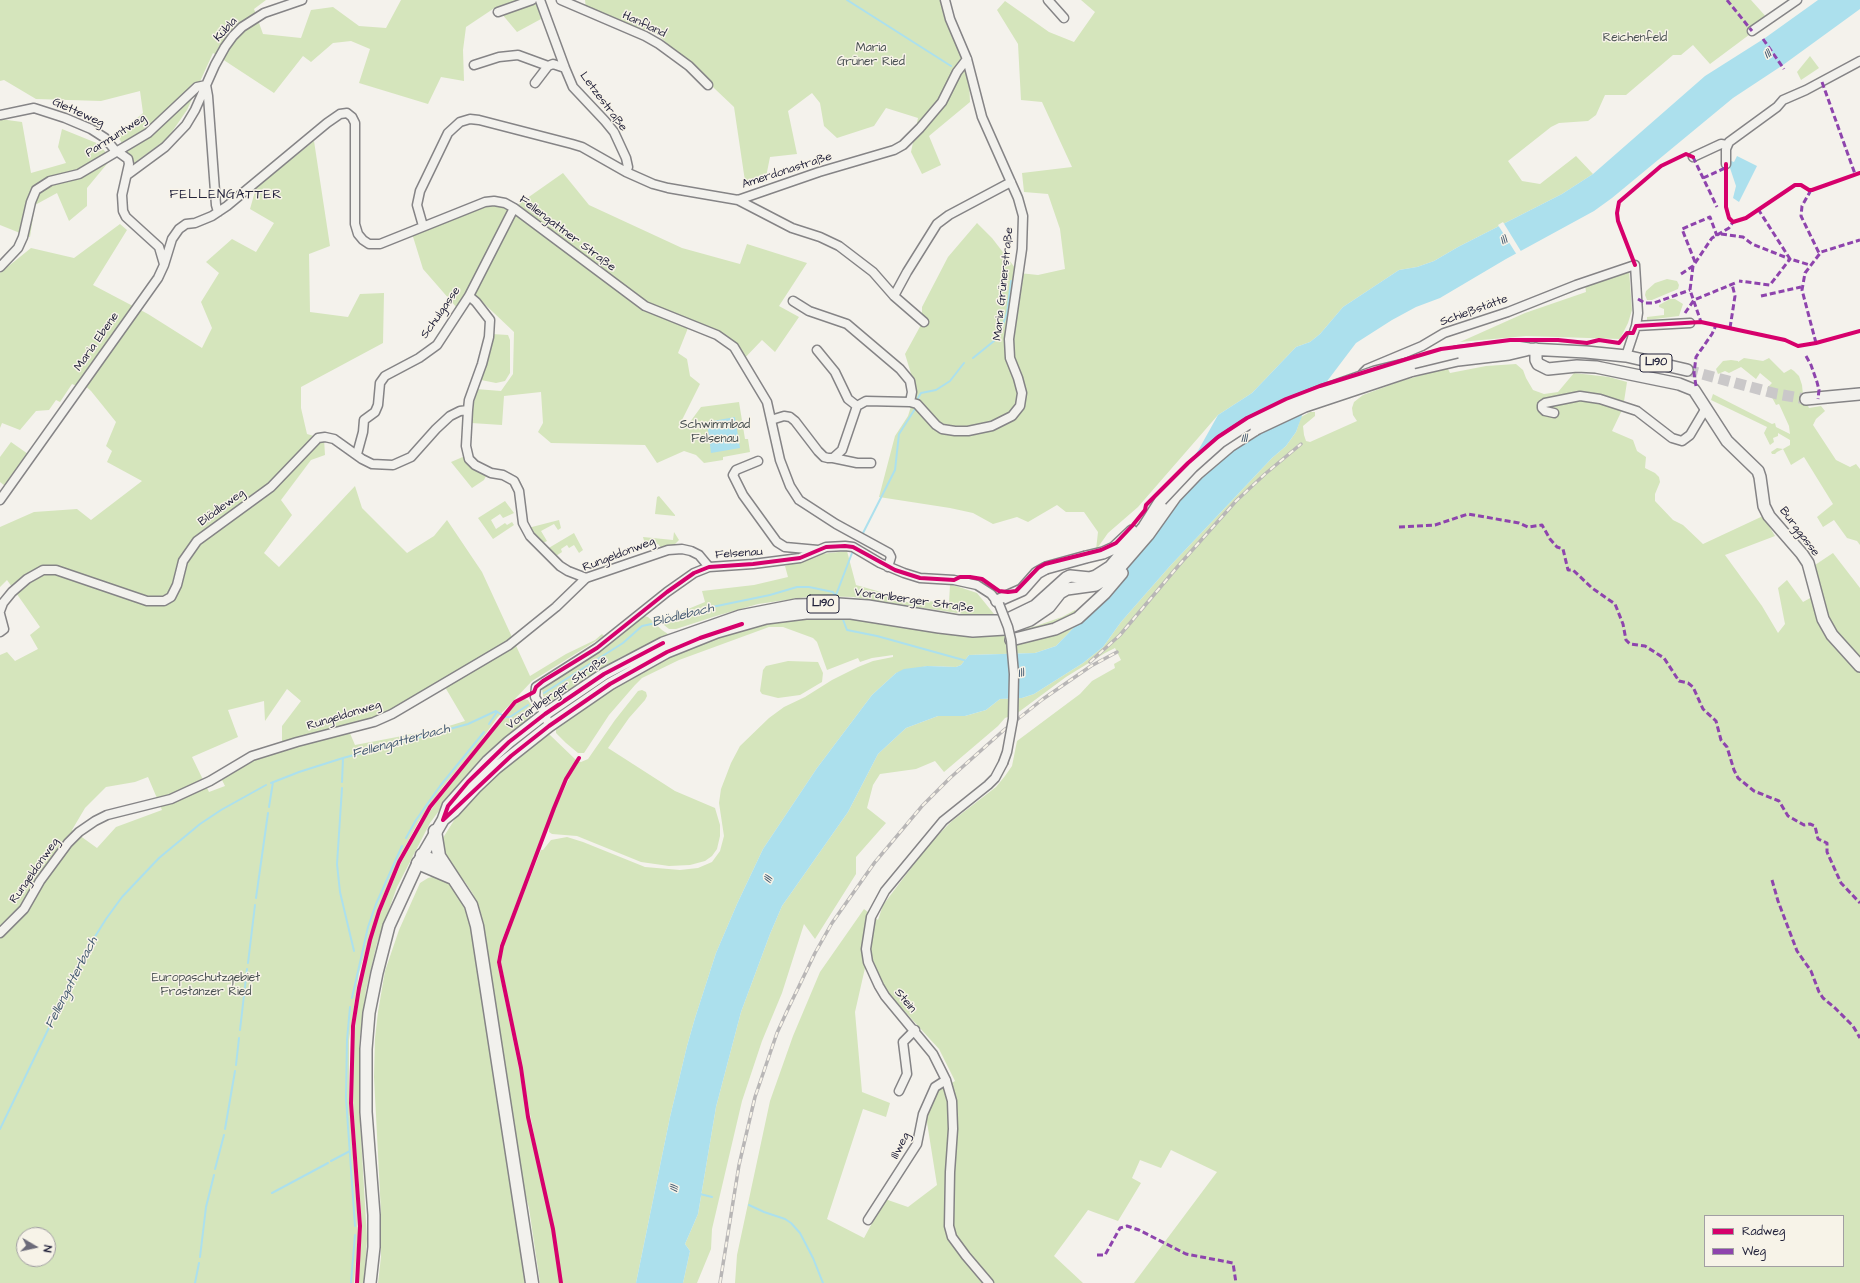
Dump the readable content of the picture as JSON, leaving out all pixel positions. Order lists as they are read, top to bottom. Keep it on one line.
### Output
{"streets":{"main road":["L190","Burggasse","Vorarlberger Straße"],"street":["Hanfland","Kübla","Letzestraße","Gletteweg","Parmuntweg","Amerdonastraße","Fellengattner Straße","Maria Grünerstraße","Schießstätte","Schulgasse","Maria Ebene","Blödleweg","Felsenau","Rungeldonweg","Stein","Illweg"]},"crossings":[["Kübla","Gletteweg"],["Kübla","Parmuntweg"],["Letzestraße","Amerdonastraße"],["Gletteweg","Parmuntweg"],["Amerdonastraße","Fellengattner Straße"],["Amerdonastraße","Maria Grünerstraße"],["Fellengattner Straße","Schulgasse"],["Fellengattner Straße","Maria Ebene"],["Fellengattner Straße","Felsenau"],["Schulgasse","Blödleweg"],["Burggasse","Vorarlberger Straße"],["Felsenau","Rungeldonweg"],["Felsenau","Vorarlberger Straße"],["Felsenau","Stein"],["Stein","Illweg"]],"districts":["FELLENGATTER"],"water":["Ill","Blödlebach","Fellengatterbach"],"parks":["Reichenfeld","Maria Grüner Ried","Schwimmbad Felsenau","Europaschutzgebiet Frastanzer Ried"],"legend":["Radweg","Weg"],"north":"right"}
